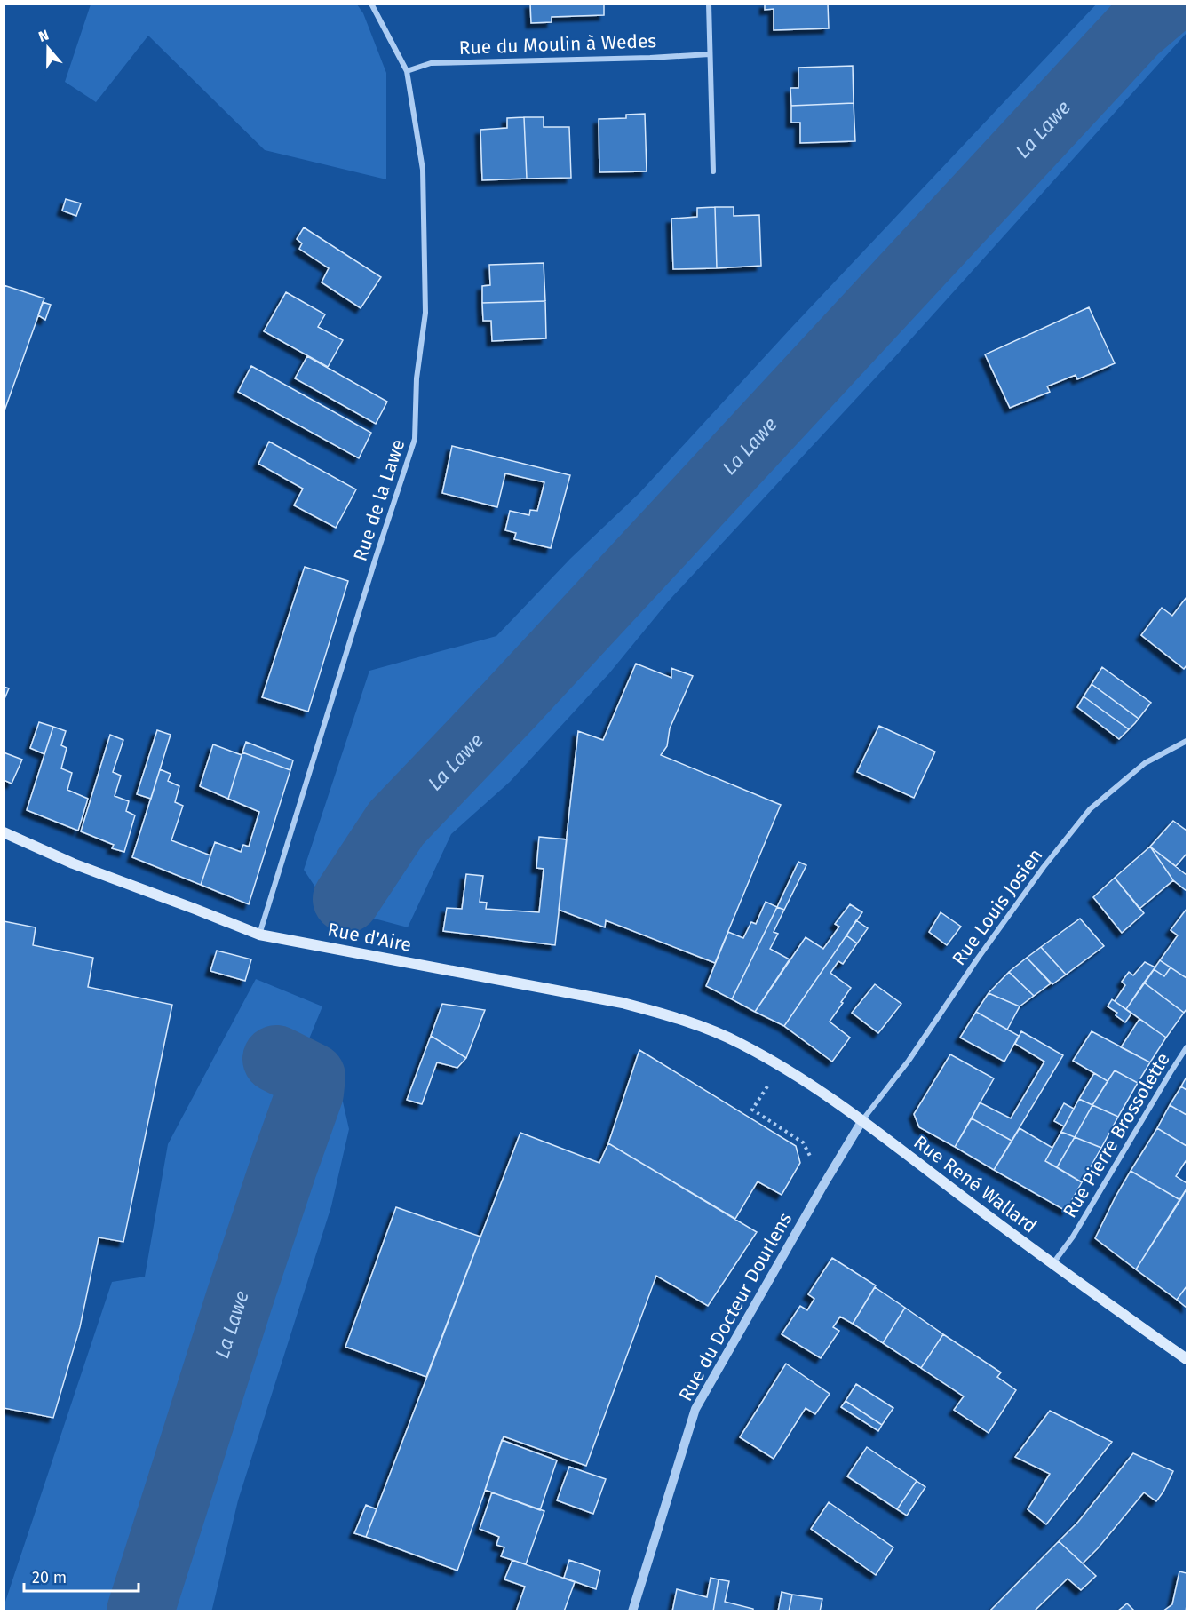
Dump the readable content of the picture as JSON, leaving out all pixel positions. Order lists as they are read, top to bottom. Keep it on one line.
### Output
{"streets":{"main road":["Rue d'Aire","Rue René Wallard"],"street":["Rue du Moulin à Wedes","Rue de la Lawe","Rue Louis Josien","Rue Pierre Brossolette","Rue du Docteur Dourlens"]},"crossings":[["Rue du Moulin à Wedes","Rue de la Lawe"],["Rue de la Lawe","Rue d'Aire"],["Rue Louis Josien","Rue René Wallard"],["Rue Louis Josien","Rue du Docteur Dourlens"],["Rue d'Aire","Rue René Wallard"],["Rue Pierre Brossolette","Rue René Wallard"],["Rue René Wallard","Rue du Docteur Dourlens"]],"water":["La Lawe"],"scale_bar":"20 m","north":"top"}
